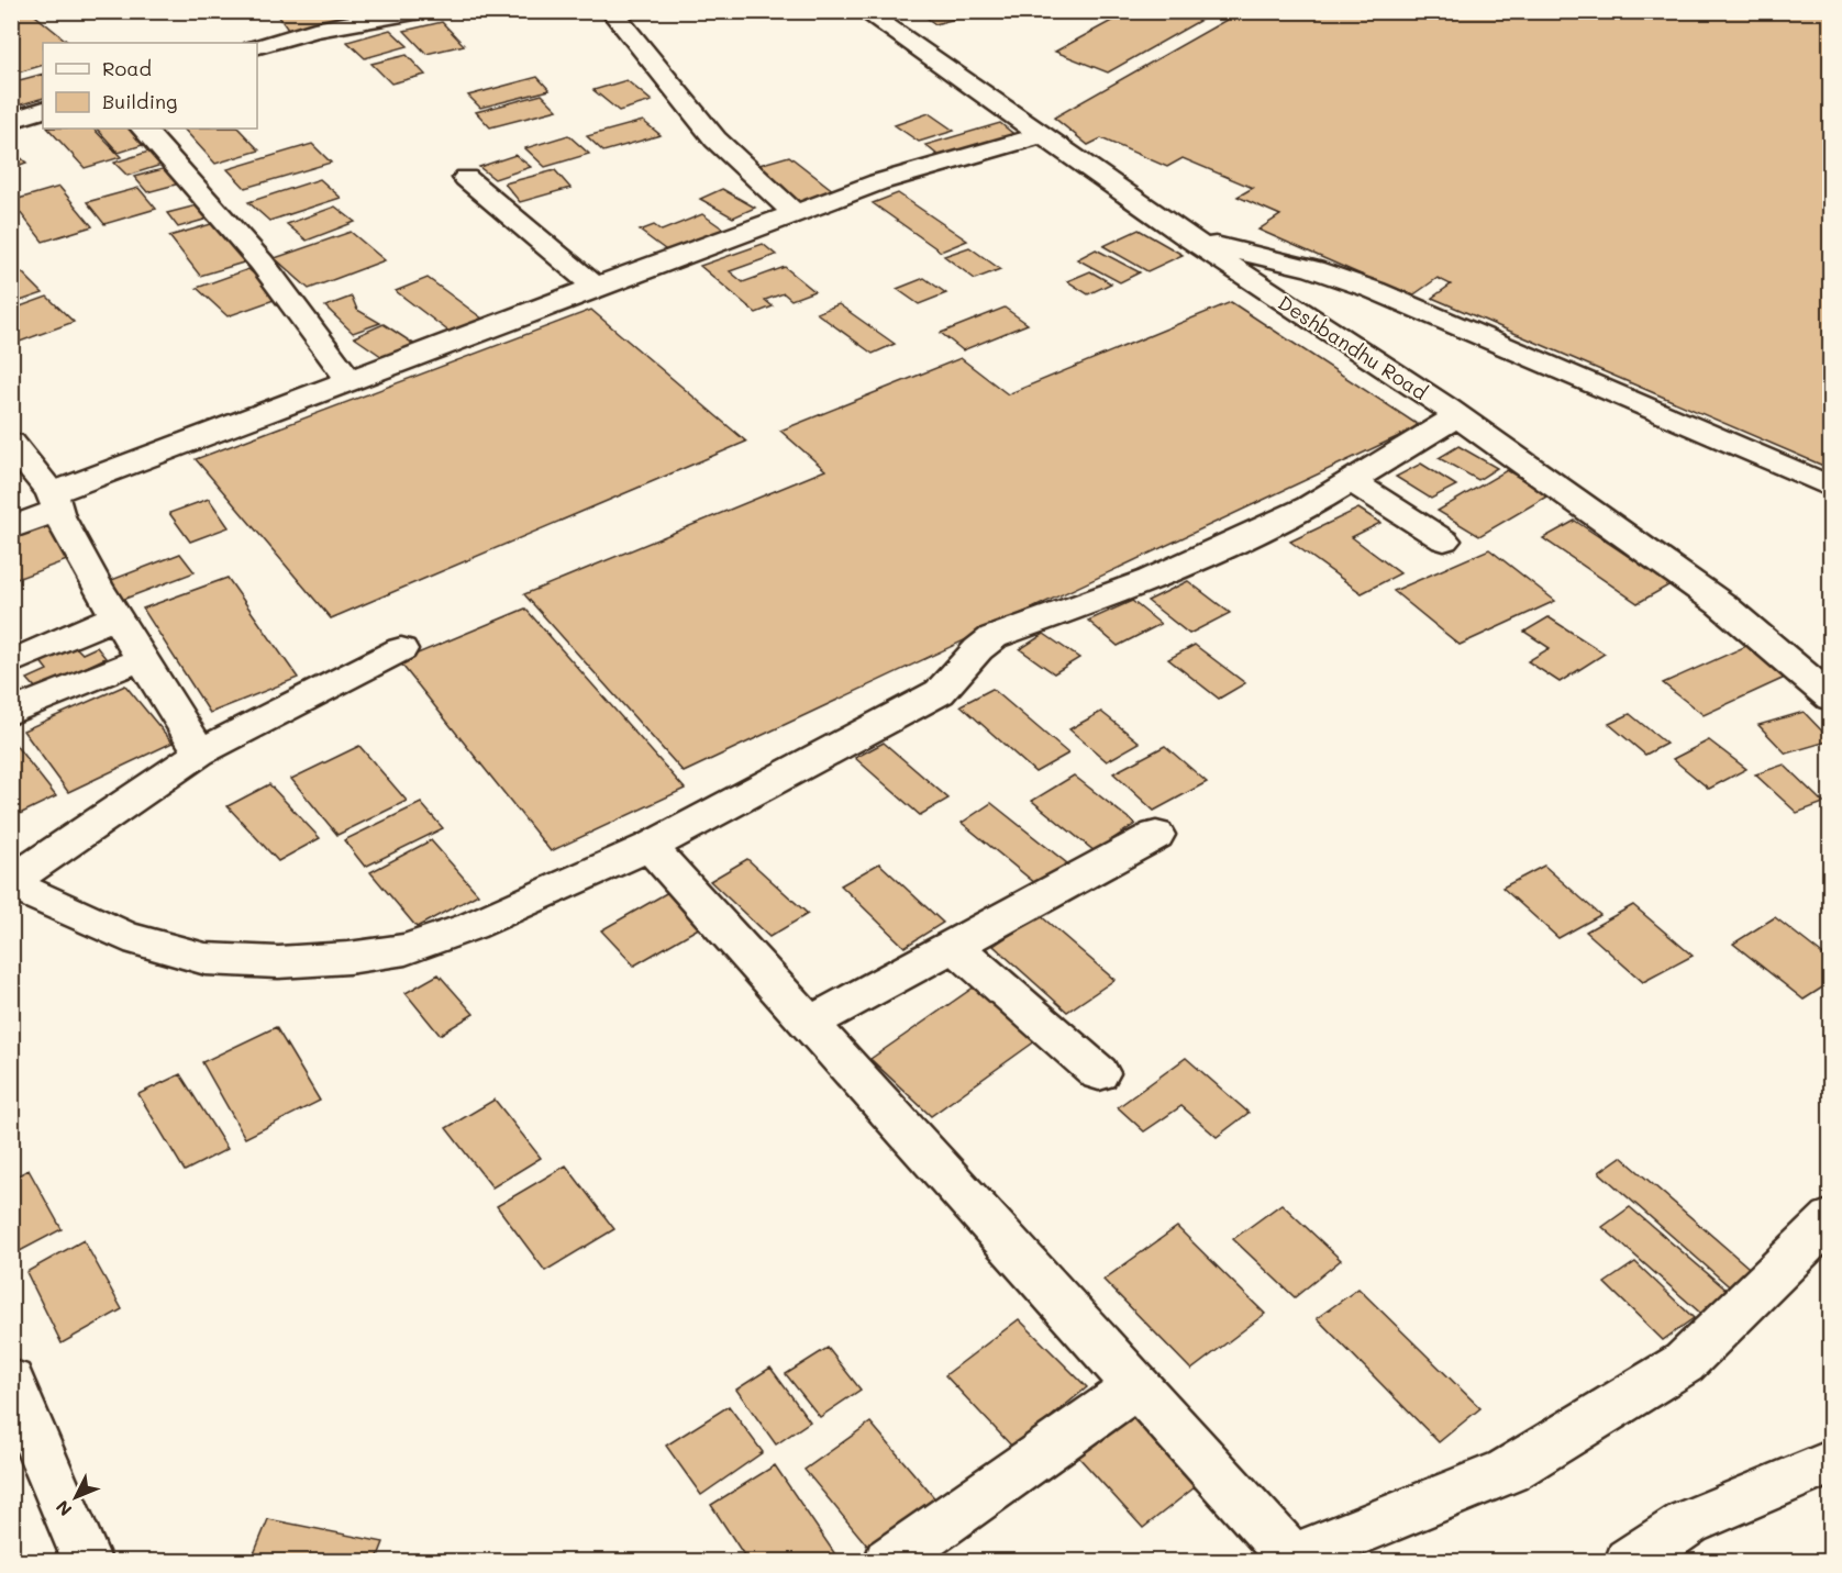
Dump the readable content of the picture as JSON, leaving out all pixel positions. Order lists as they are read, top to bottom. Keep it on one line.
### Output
{"streets":{"street":["Deshbandhu Road"]},"legend":["Road","Building"],"north":"bottom left"}
